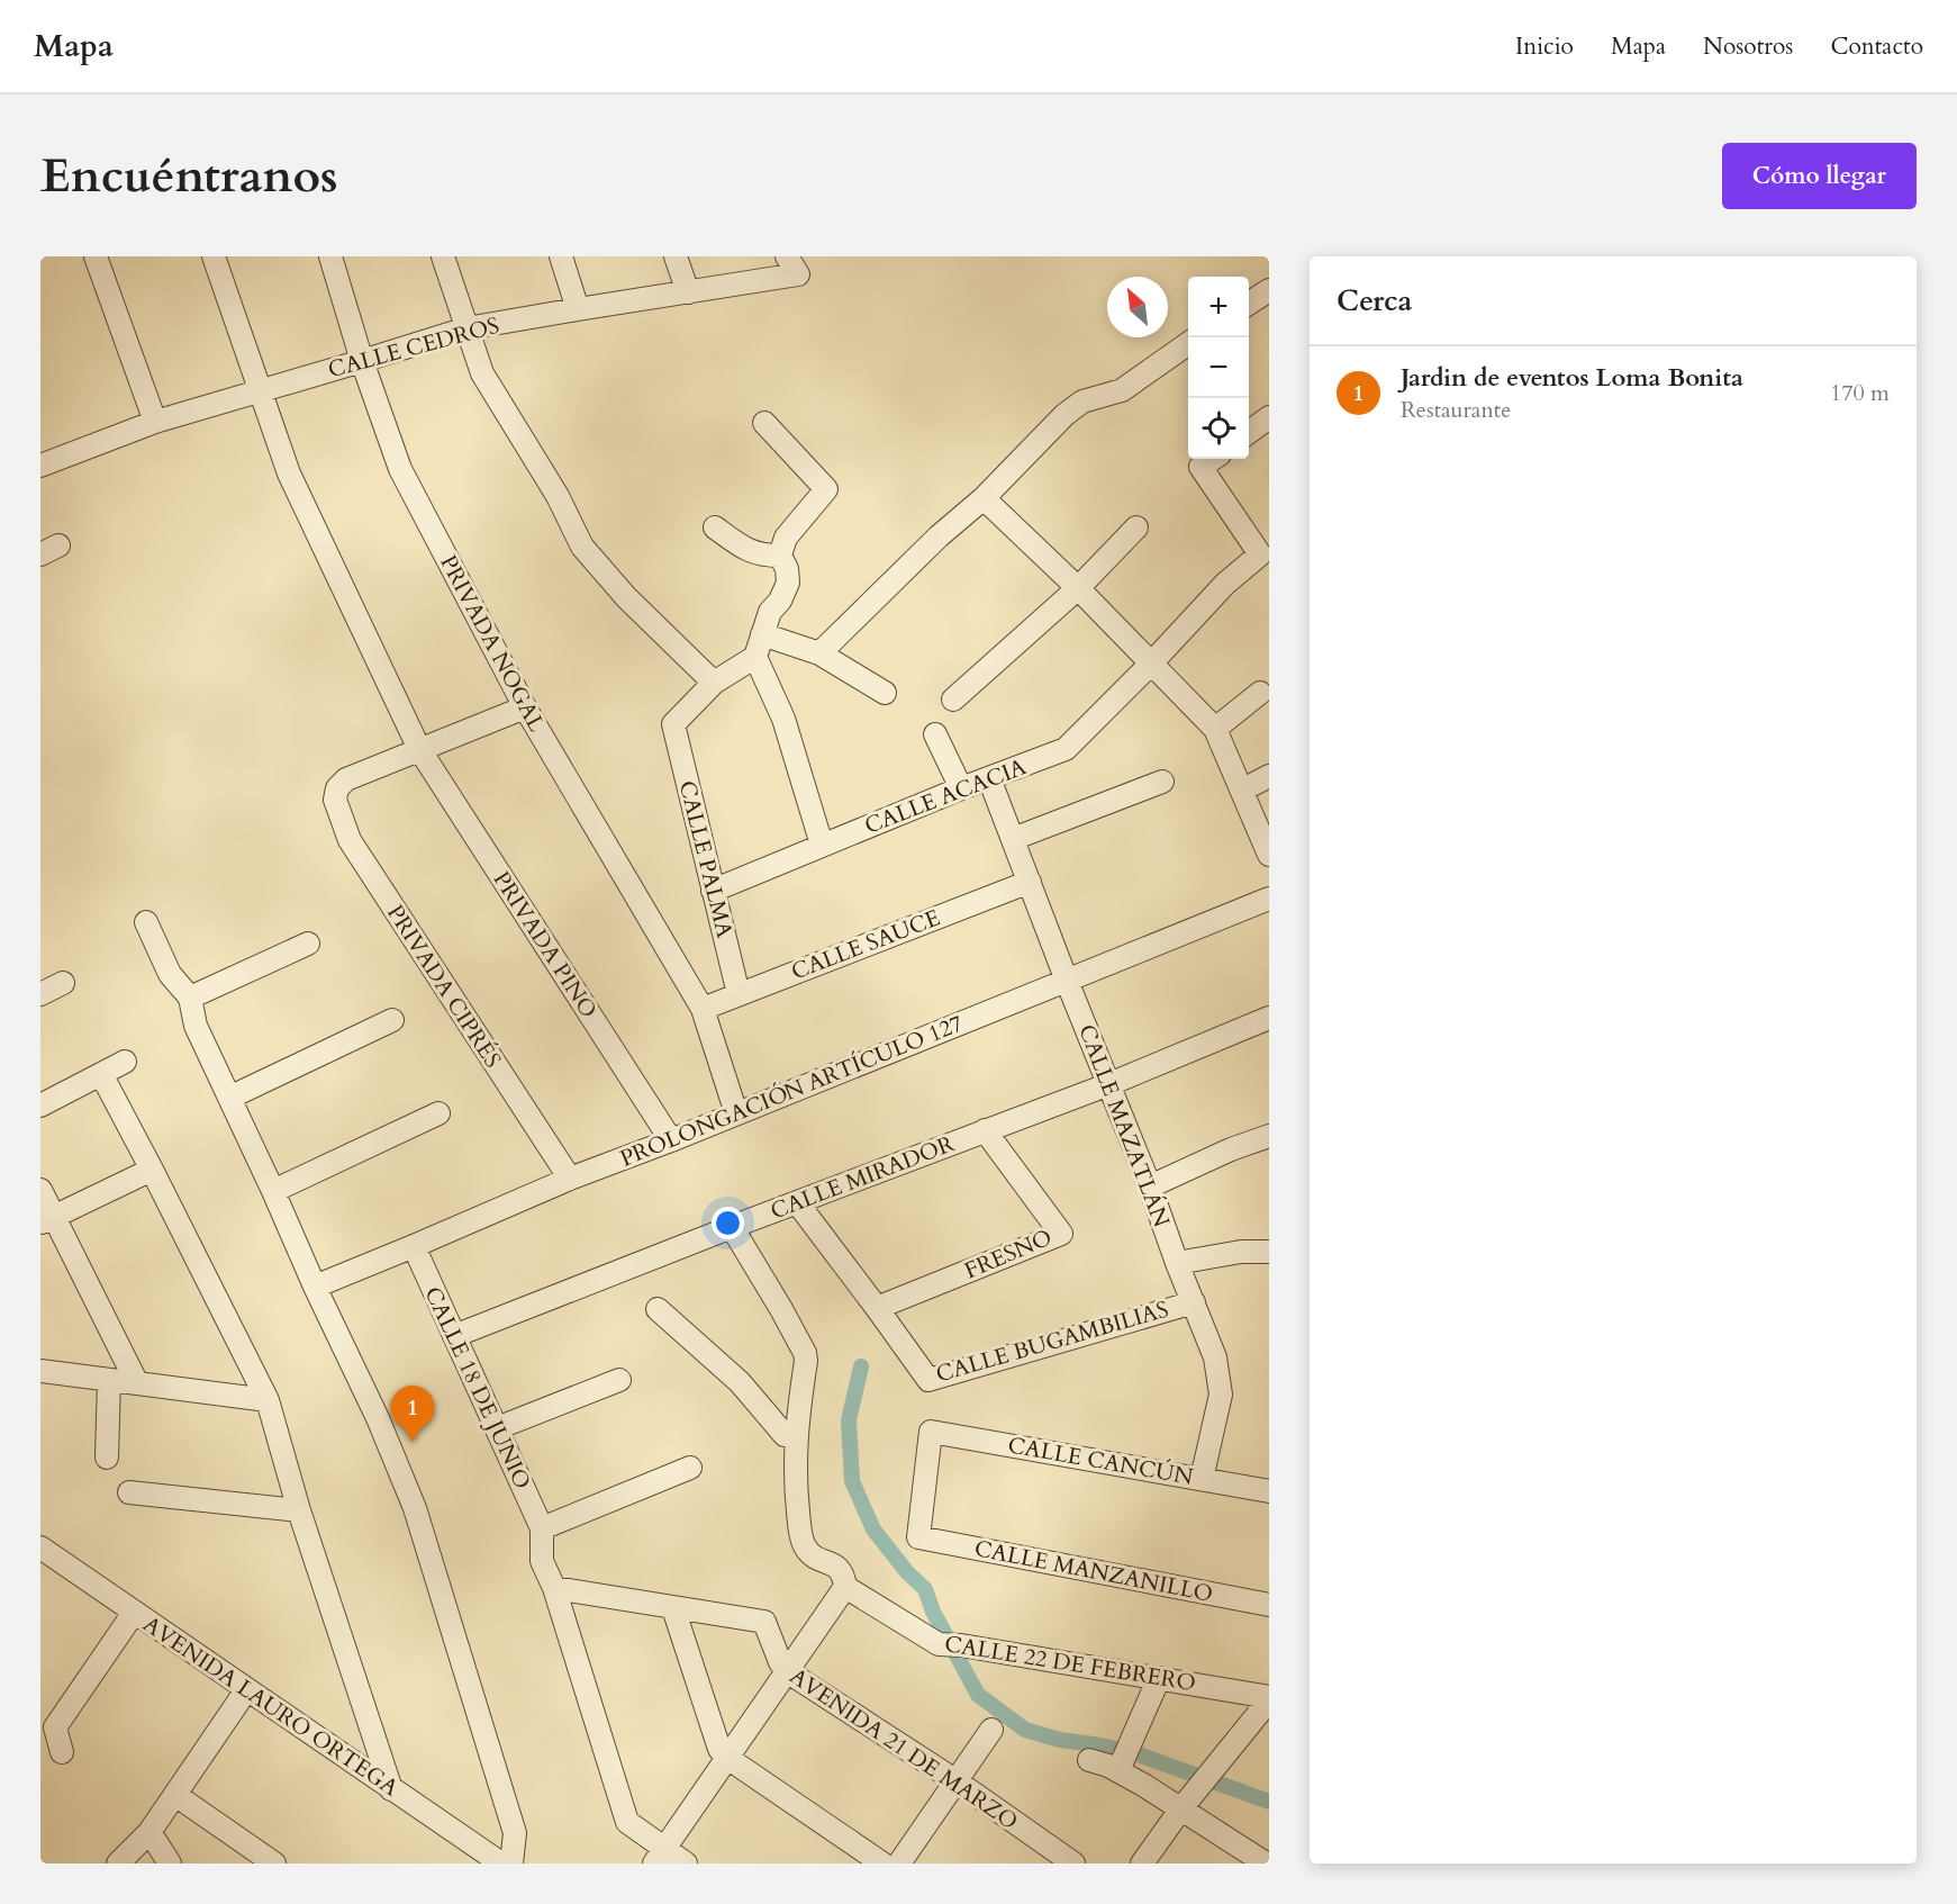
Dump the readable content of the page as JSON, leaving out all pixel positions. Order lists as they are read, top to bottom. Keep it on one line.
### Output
{"streets":{"street":["CALLE CEDROS","PRIVADA NOGAL","CALLE ACACIA","CALLE PALMA","PRIVADA PINO","CALLE SAUCE","PRIVADA CIPRÉS","PROLONGACIÓN ARTÍCULO 127","CALLE MAZATLÁN","CALLE MIRADOR","FRESNO","CALLE BUGAMBILIAS","CALLE 18 DE JUNIO","CALLE CANCÚN","CALLE MANZANILLO","CALLE 22 DE FEBRERO","AVENIDA LAURO ORTEGA","AVENIDA 21 DE MARZO"]},"crossings":[["CALLE CEDROS","PRIVADA NOGAL"],["CALLE CEDROS","PRIVADA PINO"],["PRIVADA NOGAL","CALLE SAUCE"],["PRIVADA NOGAL","PROLONGACIÓN ARTÍCULO 127"],["CALLE ACACIA","CALLE PALMA"],["CALLE ACACIA","CALLE MAZATLÁN"],["CALLE PALMA","CALLE SAUCE"],["PRIVADA PINO","PRIVADA CIPRÉS"],["PRIVADA PINO","PROLONGACIÓN ARTÍCULO 127"],["CALLE SAUCE","CALLE MAZATLÁN"],["PRIVADA CIPRÉS","PROLONGACIÓN ARTÍCULO 127"],["PROLONGACIÓN ARTÍCULO 127","CALLE MAZATLÁN"],["PROLONGACIÓN ARTÍCULO 127","CALLE 18 DE JUNIO"],["CALLE MAZATLÁN","CALLE MIRADOR"],["CALLE MAZATLÁN","CALLE BUGAMBILIAS"],["CALLE MAZATLÁN","CALLE CANCÚN"],["CALLE MIRADOR","FRESNO"],["CALLE MIRADOR","CALLE BUGAMBILIAS"],["CALLE MIRADOR","CALLE 18 DE JUNIO"],["CALLE MIRADOR","CALLE 22 DE FEBRERO"],["FRESNO","CALLE BUGAMBILIAS"],["CALLE CANCÚN","CALLE MANZANILLO"]],"north":"top left","page":{"header":"Mapa","nav":["Inicio","Mapa","Nosotros","Contacto"],"buttons":"Cómo llegar","title":"Encuéntranos","heading":"Cerca","map_buttons":["+","−"],"list":[{"mark":"1","name":"Jardin de eventos Loma Bonita","note":"Restaurante","value":"170 m"}],"pins":"1"}}
